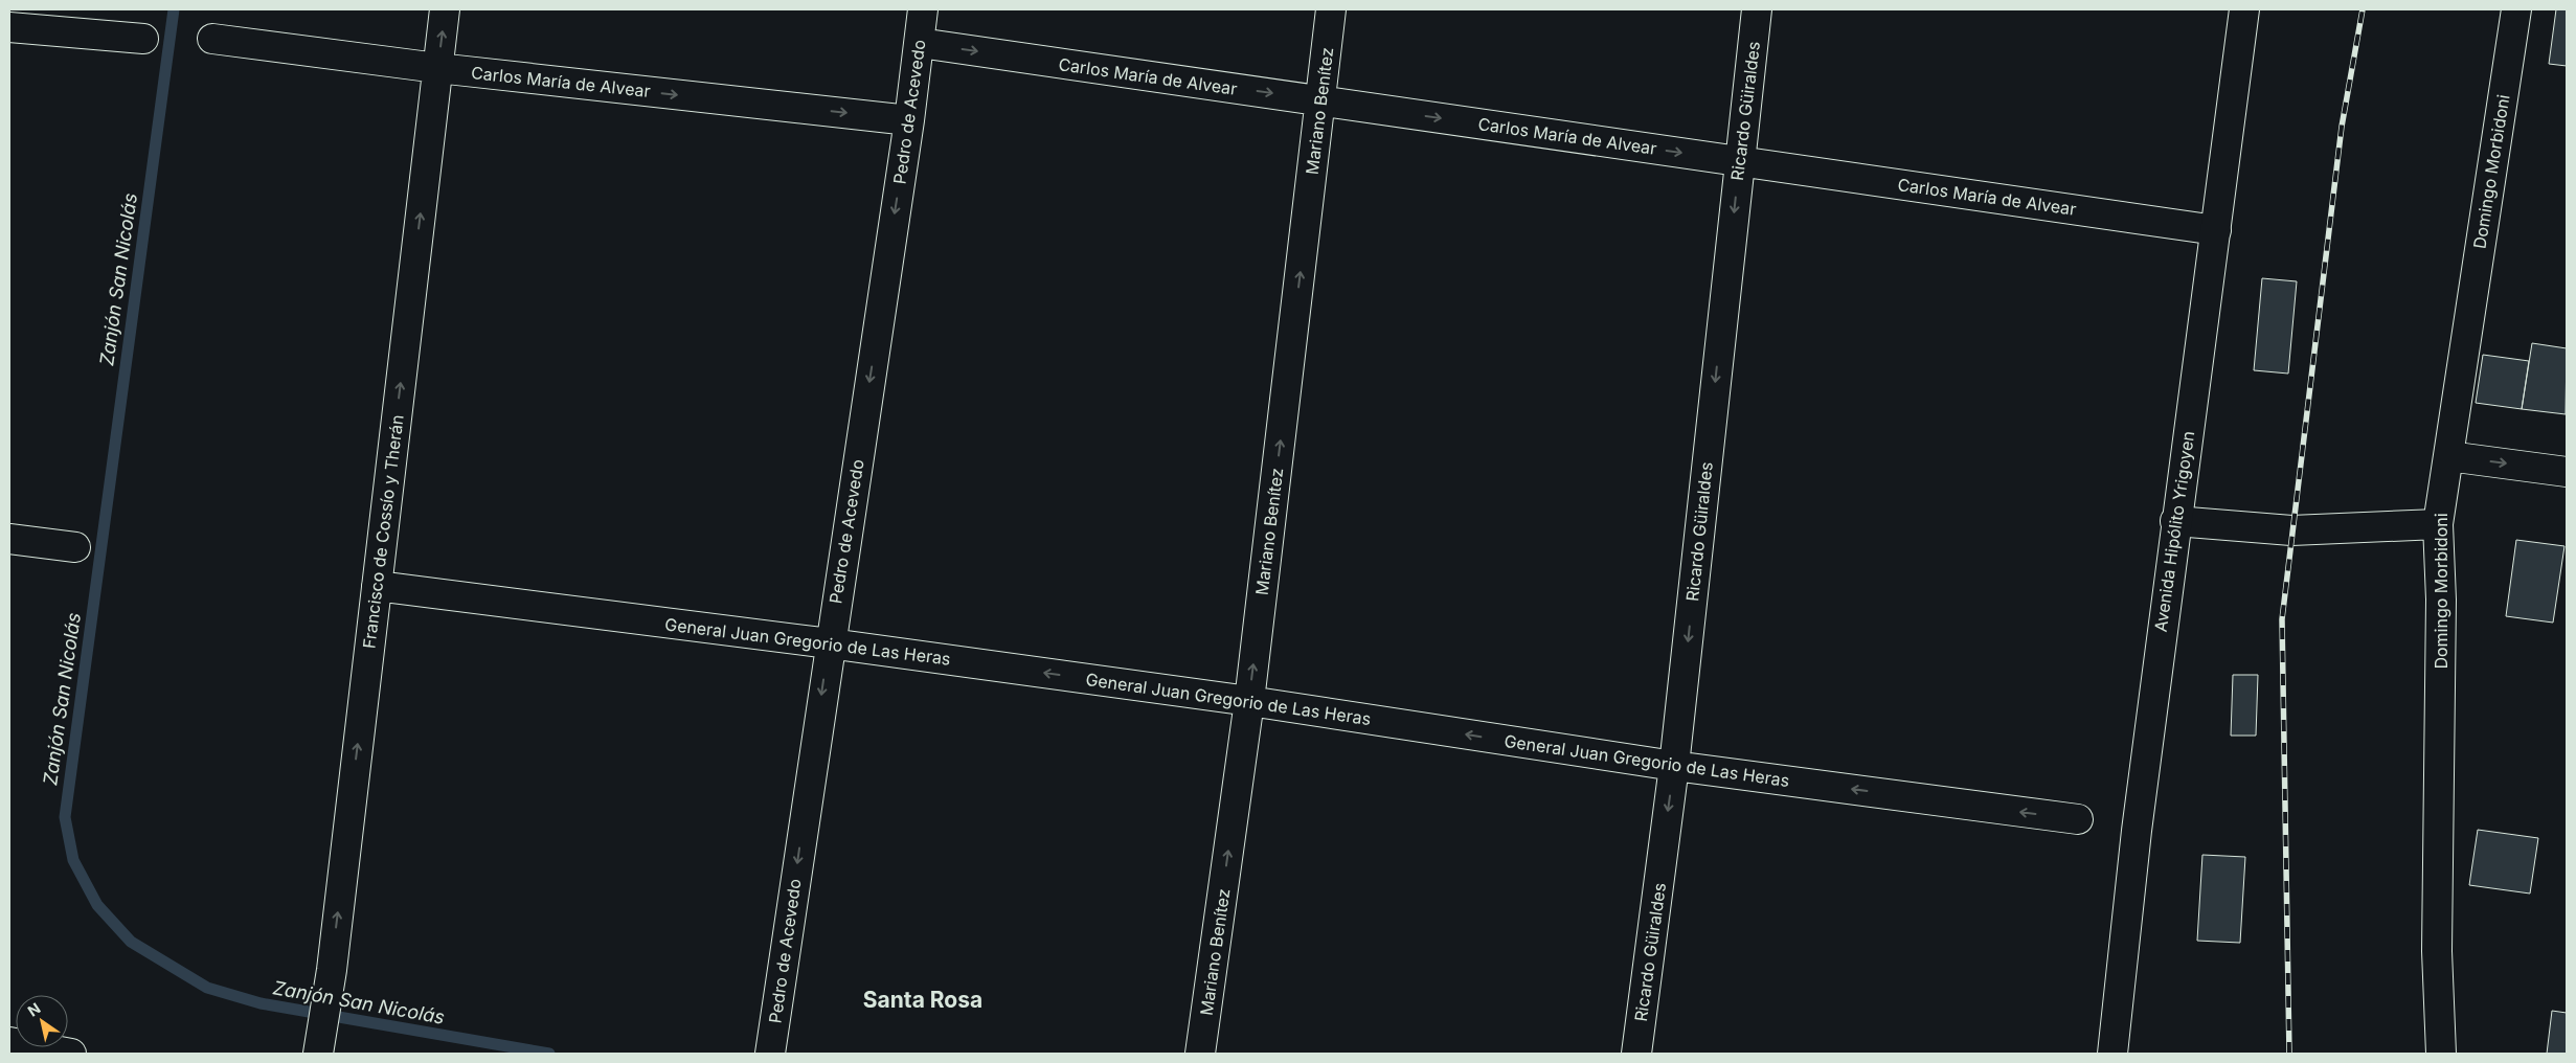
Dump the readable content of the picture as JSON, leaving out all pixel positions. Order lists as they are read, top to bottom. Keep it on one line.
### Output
{"streets":{"street":["Carlos María de Alvear","Mariano Benítez","Ricardo Güiraldes","Pedro de Acevedo","Domingo Morbidoni","Francisco de Cossío y Therán","Avenida Hipólito Yrigoyen","General Juan Gregorio de Las Heras"]},"crossings":[["Carlos María de Alvear","Mariano Benítez"],["Carlos María de Alvear","Ricardo Güiraldes"],["Carlos María de Alvear","Pedro de Acevedo"],["Carlos María de Alvear","Francisco de Cossío y Therán"],["Carlos María de Alvear","Avenida Hipólito Yrigoyen"],["Mariano Benítez","General Juan Gregorio de Las Heras"],["Ricardo Güiraldes","General Juan Gregorio de Las Heras"],["Pedro de Acevedo","General Juan Gregorio de Las Heras"],["Francisco de Cossío y Therán","General Juan Gregorio de Las Heras"]],"one_way":["Carlos María de Alvear","Mariano Benítez","Ricardo Güiraldes","Pedro de Acevedo","Francisco de Cossío y Therán","General Juan Gregorio de Las Heras"],"districts":["Santa Rosa"],"water":["Zanjón San Nicolás"],"north":"top left"}
